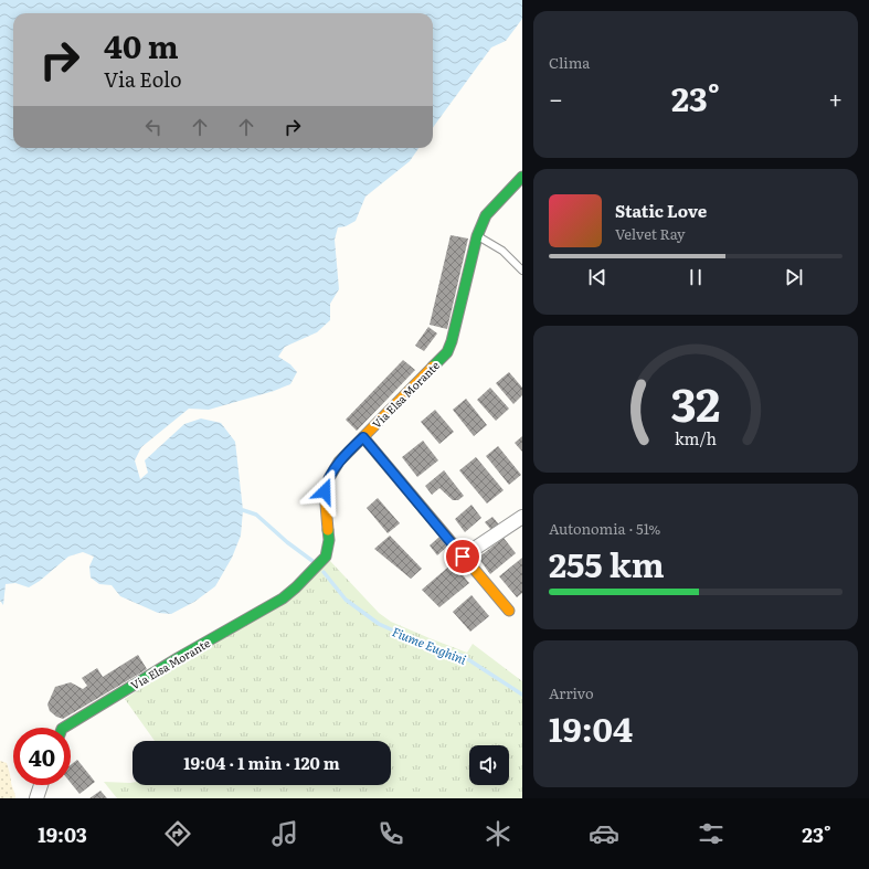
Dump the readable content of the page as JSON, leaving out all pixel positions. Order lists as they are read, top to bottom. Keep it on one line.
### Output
{"streets":{"street":["Via Elsa Morante"]},"water":["Fiume Eughini"],"page":{"tile":["Clima",["Autonomia · 51%","255 km"],["Arrivo","19:04"]],"turn":["40 m","Via Eolo"],"heat":["−","23°","+"],"song":["Static Love","Velvet Ray"],"limit":"40","trip":"19:04 · 1 min · 120 m","tabs":["19:03","23°"],"gauge":["32","km/h"]}}
